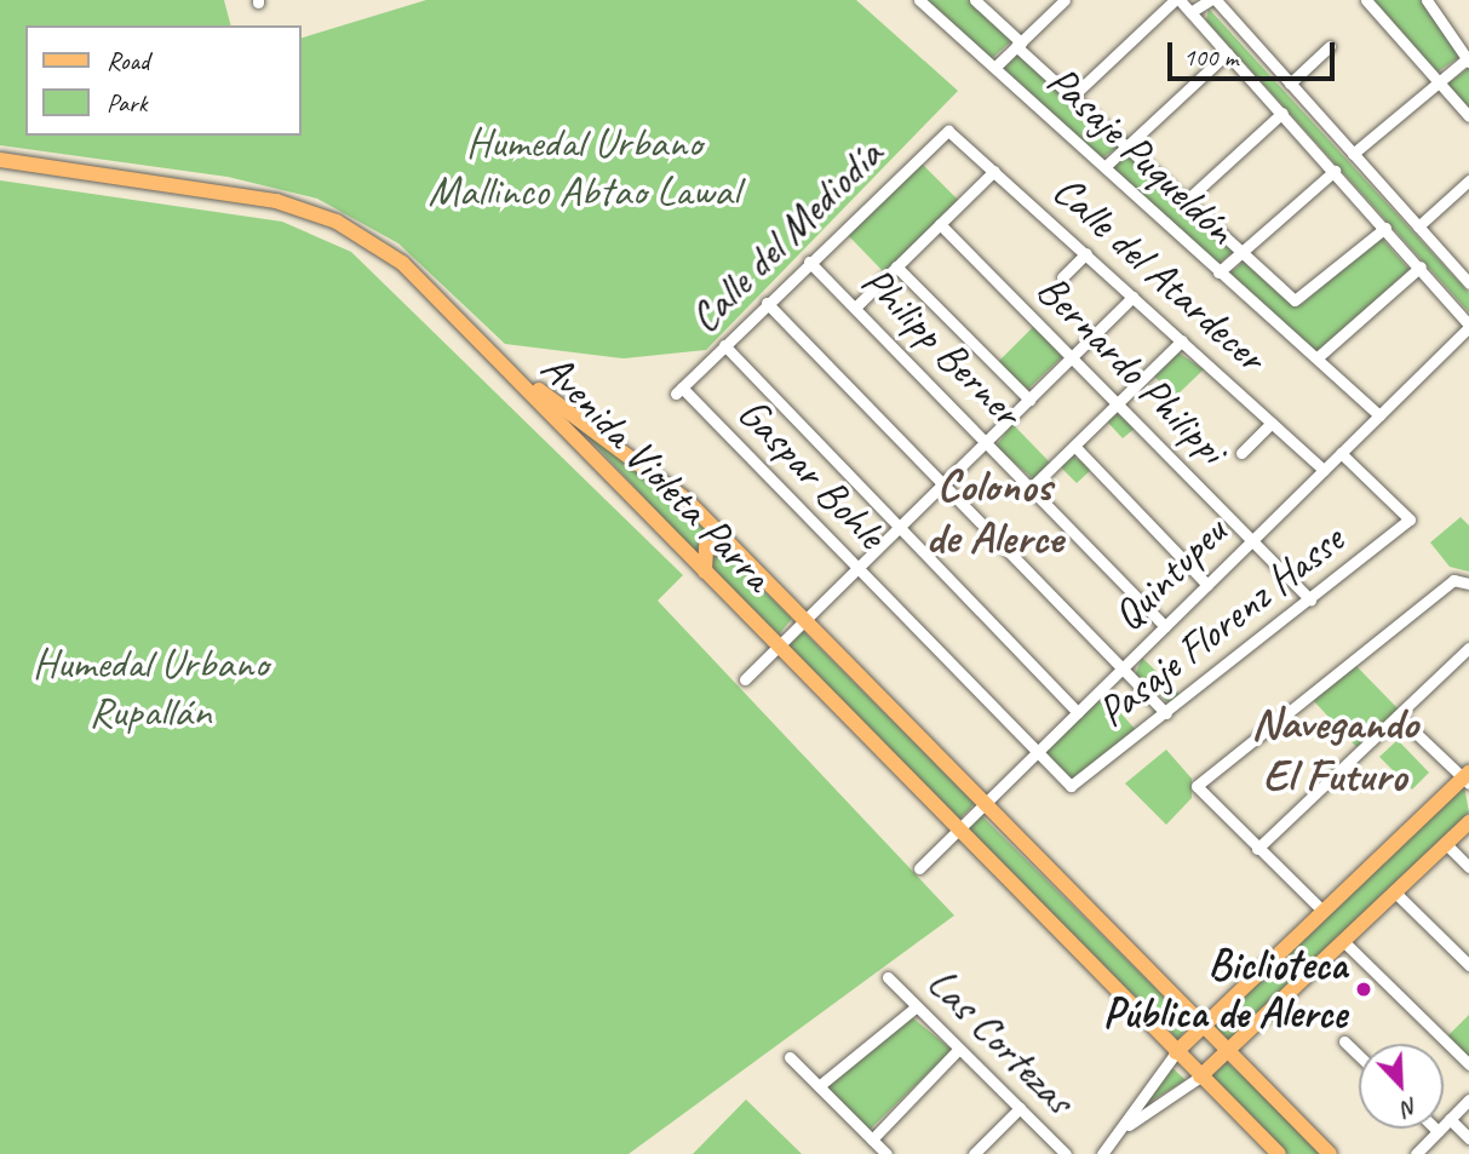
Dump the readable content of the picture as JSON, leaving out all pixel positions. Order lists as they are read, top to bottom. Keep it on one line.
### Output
{"streets":{"main road":["Avenida Violeta Parra"],"street":["Pasaje Puqueldón","Calle del Mediodía","Calle del Atardecer","Philipp Berner","Bernardo Philippi","Gaspar Bohle","Quintupeu","Pasaje Florenz Hasse","Las Cortezas"]},"crossings":[["Pasaje Puqueldón","Quintupeu"],["Calle del Mediodía","Calle del Atardecer"],["Calle del Mediodía","Philipp Berner"],["Calle del Mediodía","Gaspar Bohle"],["Calle del Atardecer","Quintupeu"],["Philipp Berner","Quintupeu"],["Bernardo Philippi","Quintupeu"],["Bernardo Philippi","Pasaje Florenz Hasse"],["Avenida Violeta Parra","Quintupeu"],["Gaspar Bohle","Quintupeu"],["Gaspar Bohle","Pasaje Florenz Hasse"],["Quintupeu","Pasaje Florenz Hasse"]],"districts":["Colonos de Alerce","Navegando El Futuro"],"parks":["Humedal Urbano Mallinco Abtao Lawal","Humedal Urbano Rupallán"],"places":["Biclioteca Pública de Alerce"],"legend":["Road","Park"],"scale_bar":"100 m","north":"bottom right"}
